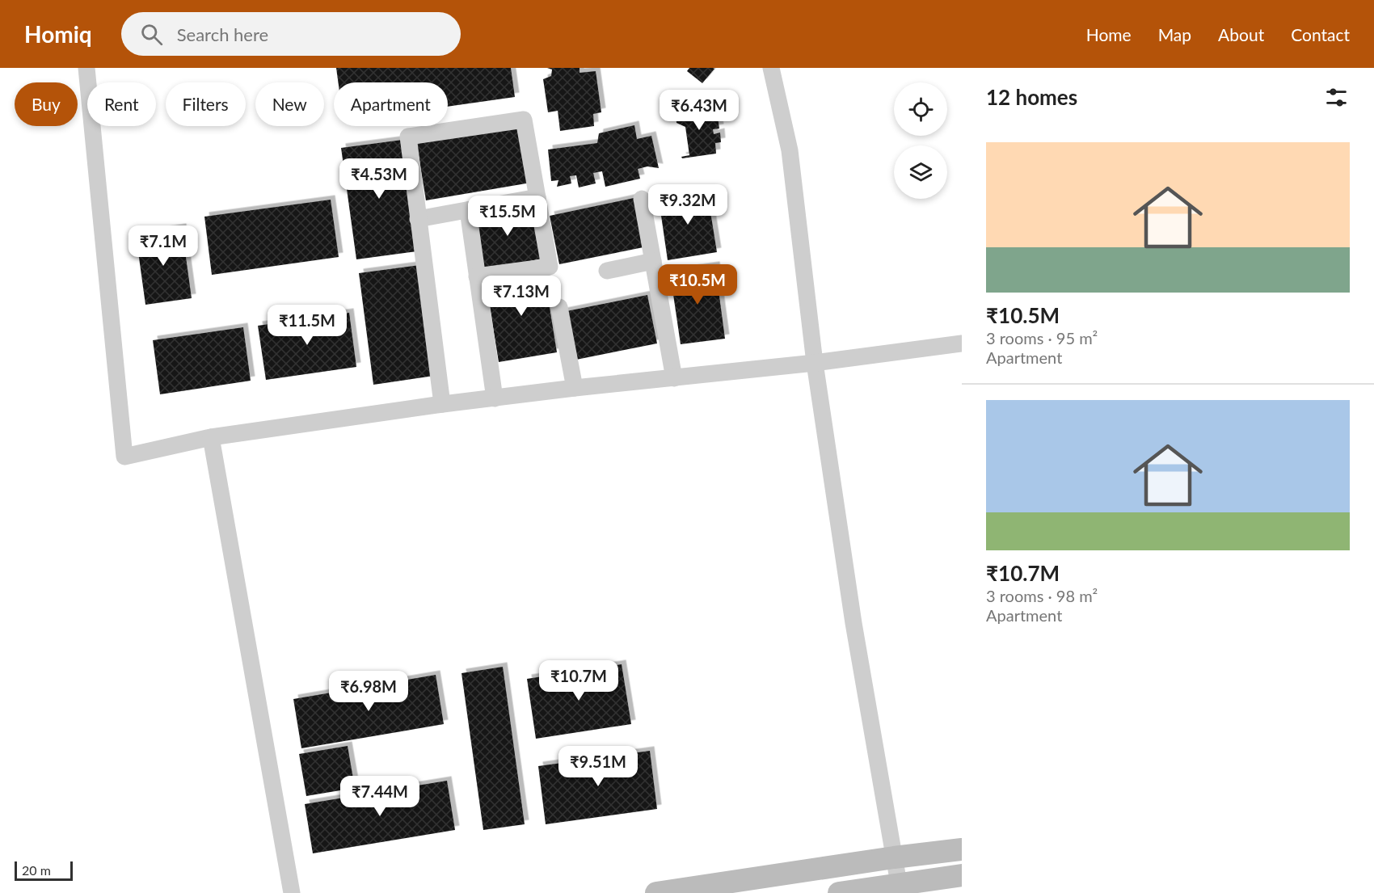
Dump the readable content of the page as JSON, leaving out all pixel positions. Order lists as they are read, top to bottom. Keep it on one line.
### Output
{"scale_bar":"20 m","page":{"header":"Homiq","search":"Search here","nav":["Home","Map","About","Contact"],"heading":"12 homes","chip":["Buy","Rent","Filters","New","Apartment"],"price":["₹6.43M","₹4.53M","₹9.32M","₹15.5M","₹7.1M","₹10.5M","₹7.13M","₹11.5M","₹10.7M","₹6.98M","₹9.51M","₹7.44M"],"list":[{"name":"₹10.5M","note":"3 rooms · 95 m² · Apartment"},{"name":"₹10.7M","note":"3 rooms · 98 m² · Apartment"}],"scale":"20 m"}}
